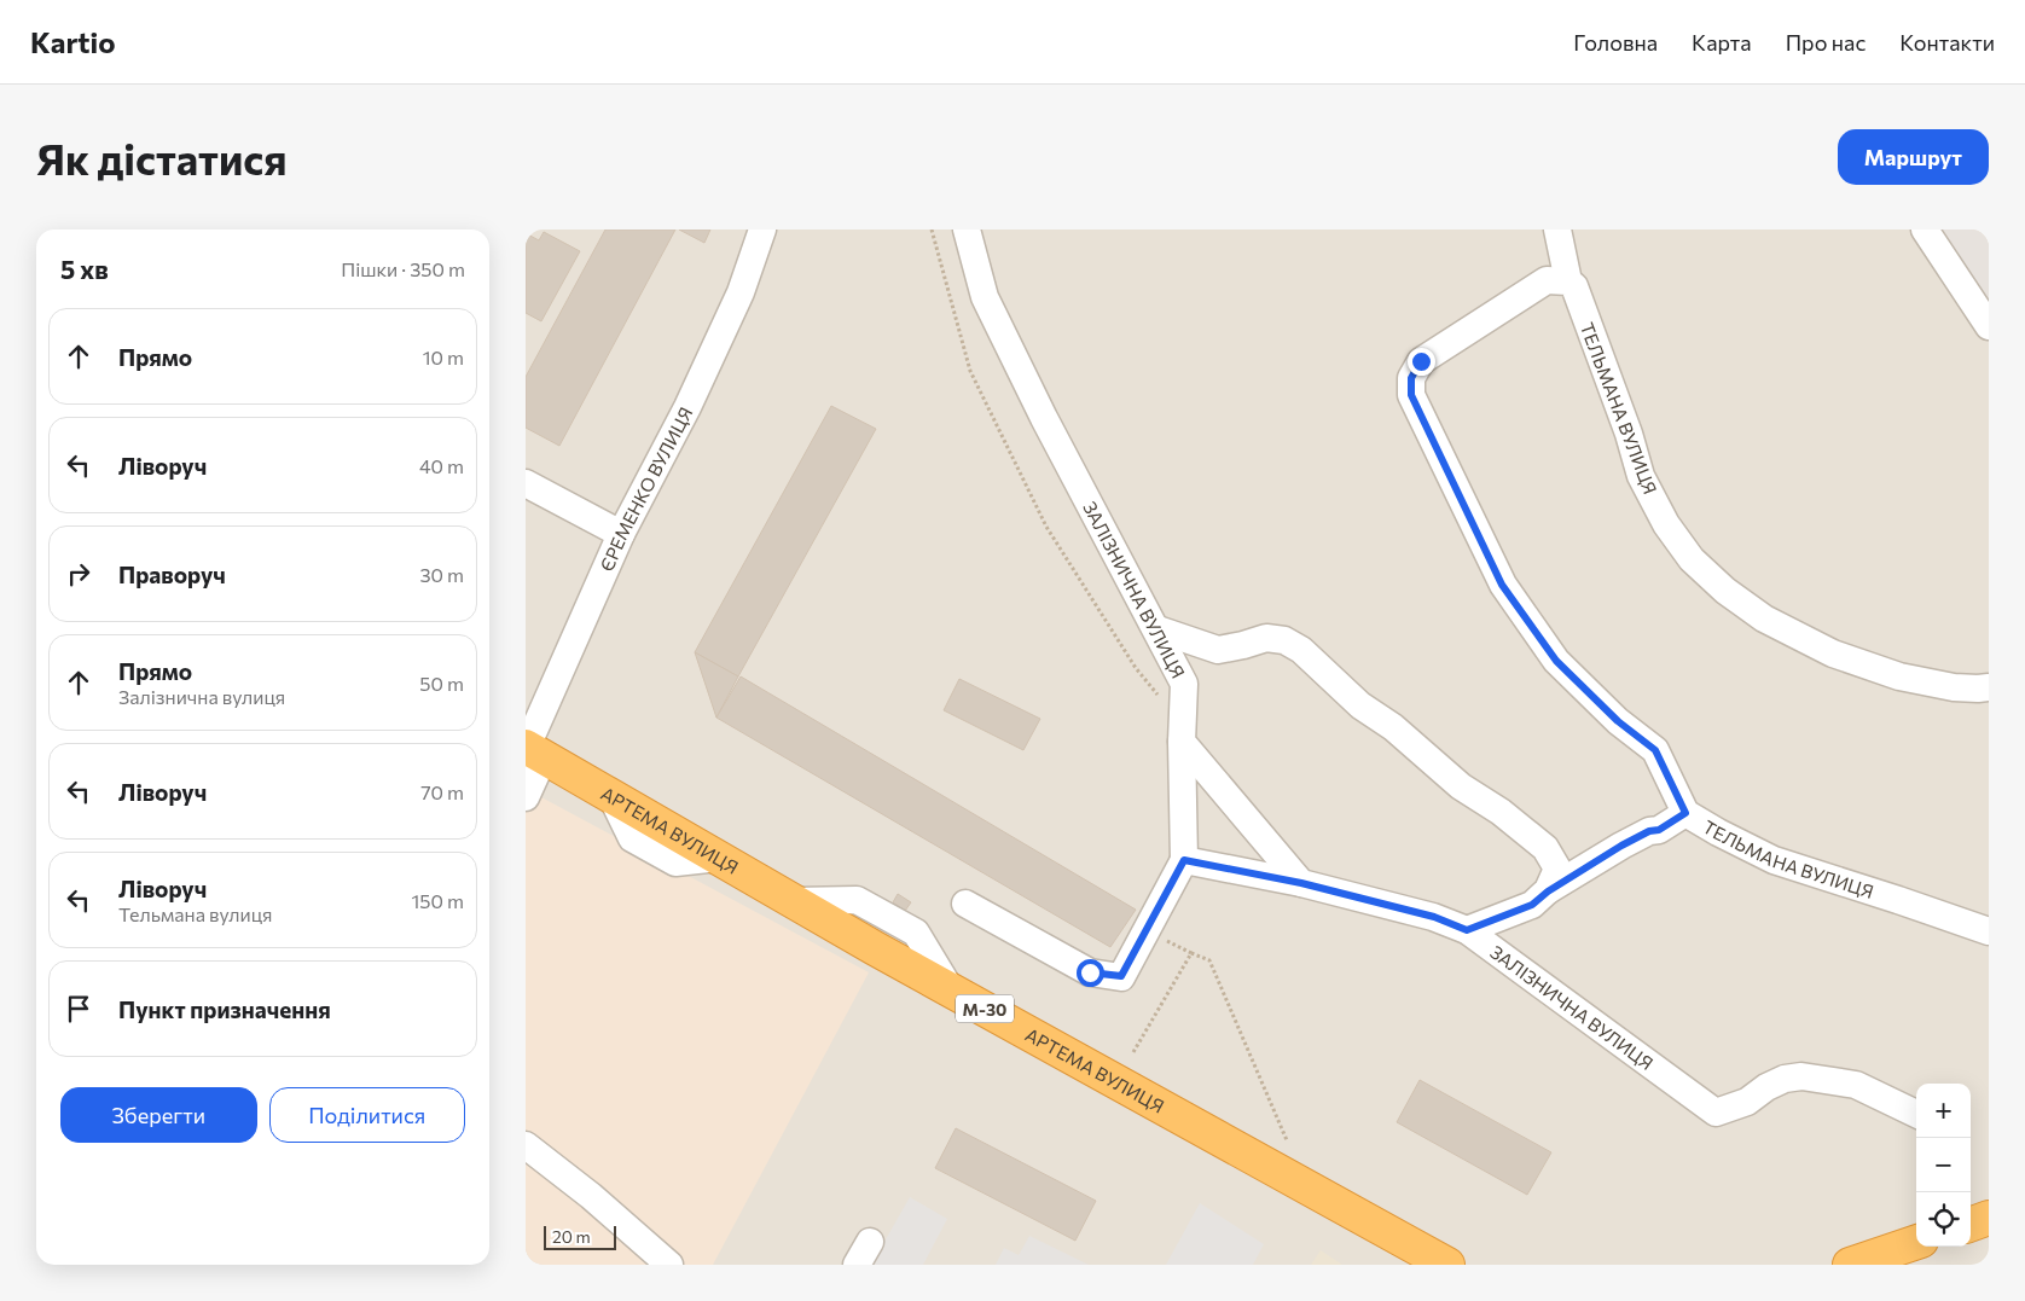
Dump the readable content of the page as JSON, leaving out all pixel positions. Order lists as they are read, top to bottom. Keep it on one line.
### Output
{"streets":{"highway":["АРТЕМА ВУЛИЦЯ","М-30"],"street":["ТЕЛЬМАНА ВУЛИЦЯ","ЄРЕМЕНКО ВУЛИЦЯ","ЗАЛІЗНИЧНА ВУЛИЦЯ"]},"crossings":[["ЄРЕМЕНКО ВУЛИЦЯ","АРТЕМА ВУЛИЦЯ"]],"scale_bar":"20 m","page":{"header":"Kartio","nav":["Головна","Карта","Про нас","Контакти"],"buttons":["Маршрут",["Зберегти","Поділитися"]],"title":"Як дістатися","heading":["5 хв","Пішки · 350 m"],"list":[["Прямо","10 m"],["Ліворуч","40 m"],["Праворуч","30 m"],["Прямо","Залізнична вулиця","50 m"],["Ліворуч","70 m"],["Ліворуч","Тельмана вулиця","150 m"],"Пункт призначення"],"map_buttons":["+","−"],"scale":"20 m"}}
